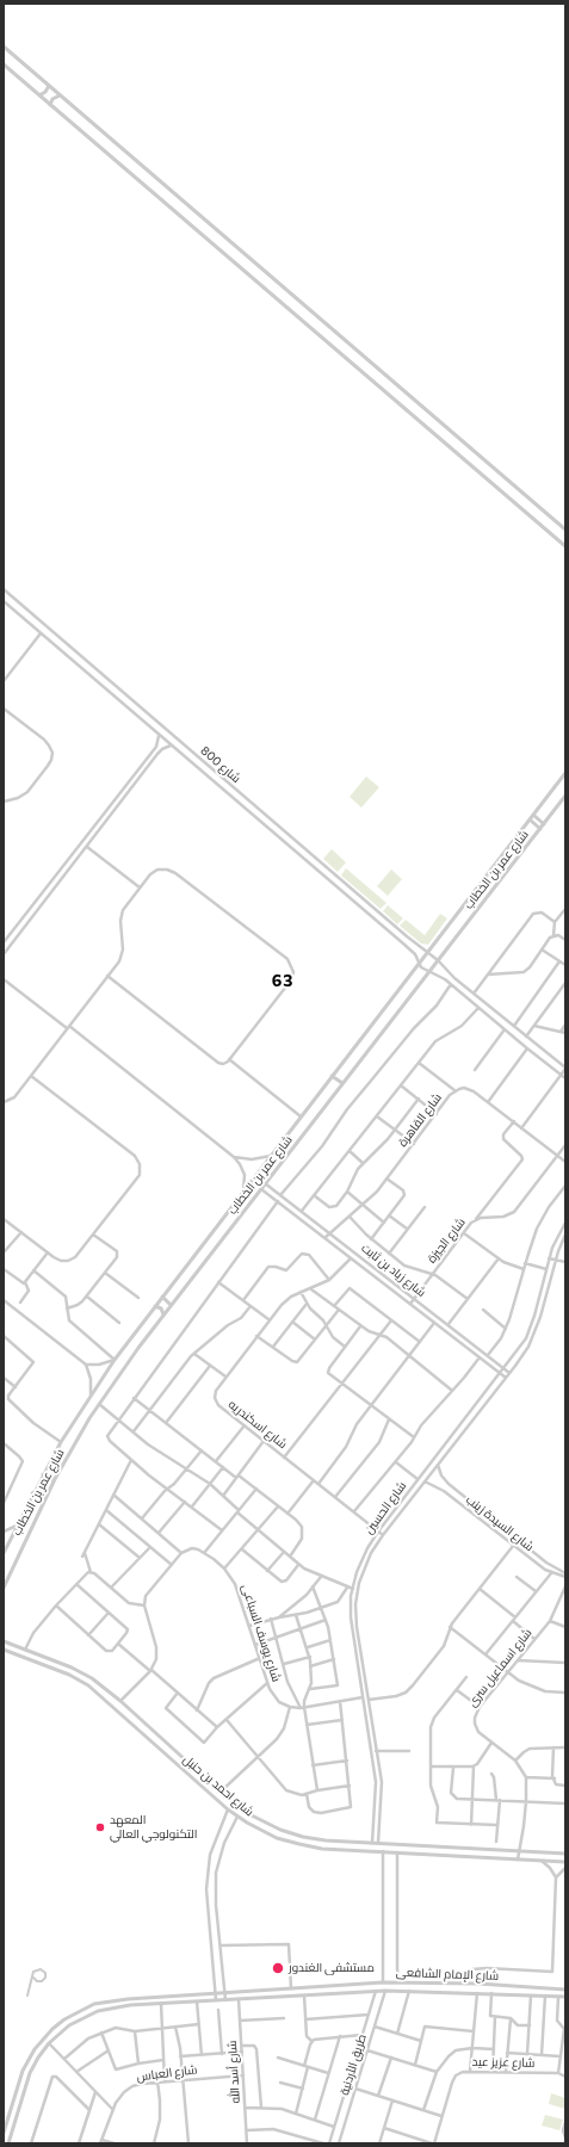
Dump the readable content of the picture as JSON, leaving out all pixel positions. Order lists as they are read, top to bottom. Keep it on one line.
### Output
{"streets":{"street":["شارع 800","شارع عمر بن الخطاب","شارع القاهرة","شارع الجيزة","شارع زياد بن ثابت","شارع اسكندريه","شارع الحسين","شارع السيدة زينب","شارع يوسف السباعى","شارع اسماعيل سرى","شارع احمد بن حنبل","شارع الإمام الشافعى","شارع عزيز عيد","طريق الأردنية","شارع أسد الله","شارع العباس"]},"crossings":[["شارع 800","شارع عمر بن الخطاب"],["شارع عمر بن الخطاب","شارع زياد بن ثابت"],["شارع القاهرة","شارع الجيزة"],["شارع القاهرة","شارع زياد بن ثابت"],["شارع الجيزة","شارع زياد بن ثابت"],["شارع زياد بن ثابت","شارع اسكندريه"],["شارع زياد بن ثابت","شارع الحسين"],["شارع اسكندريه","شارع الحسين"],["شارع الحسين","شارع السيدة زينب"],["شارع الحسين","شارع احمد بن حنبل"],["شارع اسماعيل سرى","شارع احمد بن حنبل"],["شارع الإمام الشافعى","طريق الأردنية"],["شارع الإمام الشافعى","شارع أسد الله"],["شارع أسد الله","شارع العباس"]],"districts":["63"],"places":["المعهد التكنولوجي العالي","مستشفى الغندور"]}
